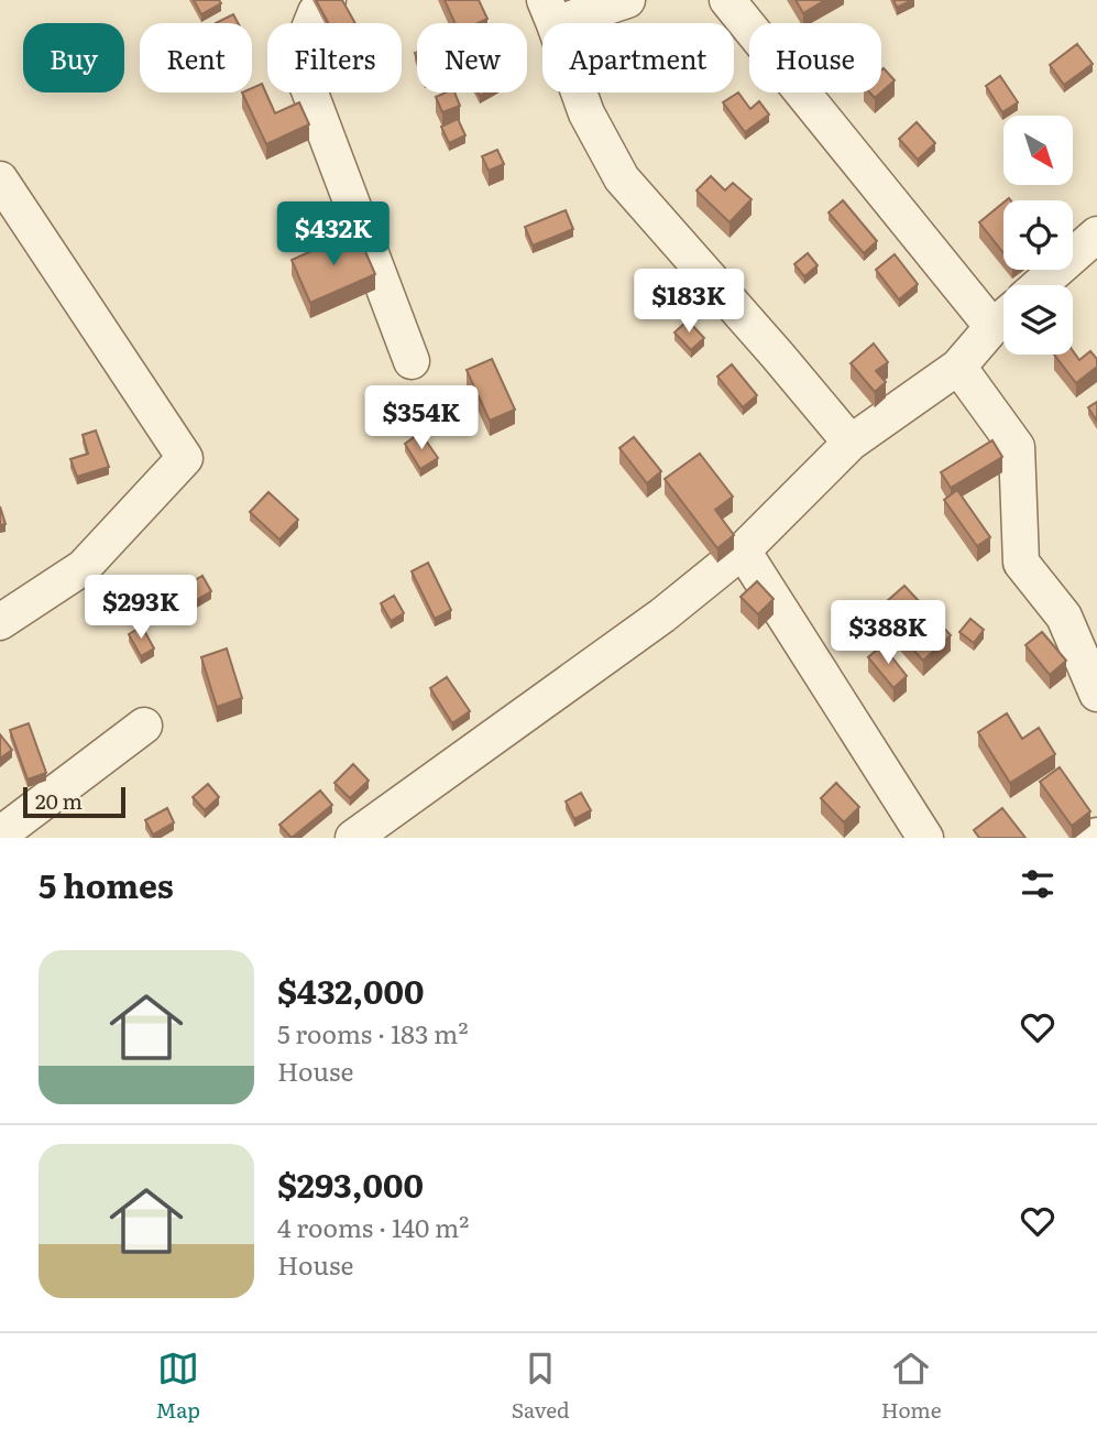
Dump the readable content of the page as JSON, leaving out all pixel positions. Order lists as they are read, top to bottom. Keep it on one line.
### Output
{"scale_bar":"20 m","north":"bottom right","page":{"chip":["Buy","Rent","Filters","New","Apartment","House"],"price":["$432K","$183K","$354K","$293K","$388K"],"scale":"20 m","heading":"5 homes","list":[{"name":"$432,000","note":"5 rooms · 183 m² · House"},{"name":"$293,000","note":"4 rooms · 140 m² · House"}],"tabs":["Map","Saved","Home"]}}
